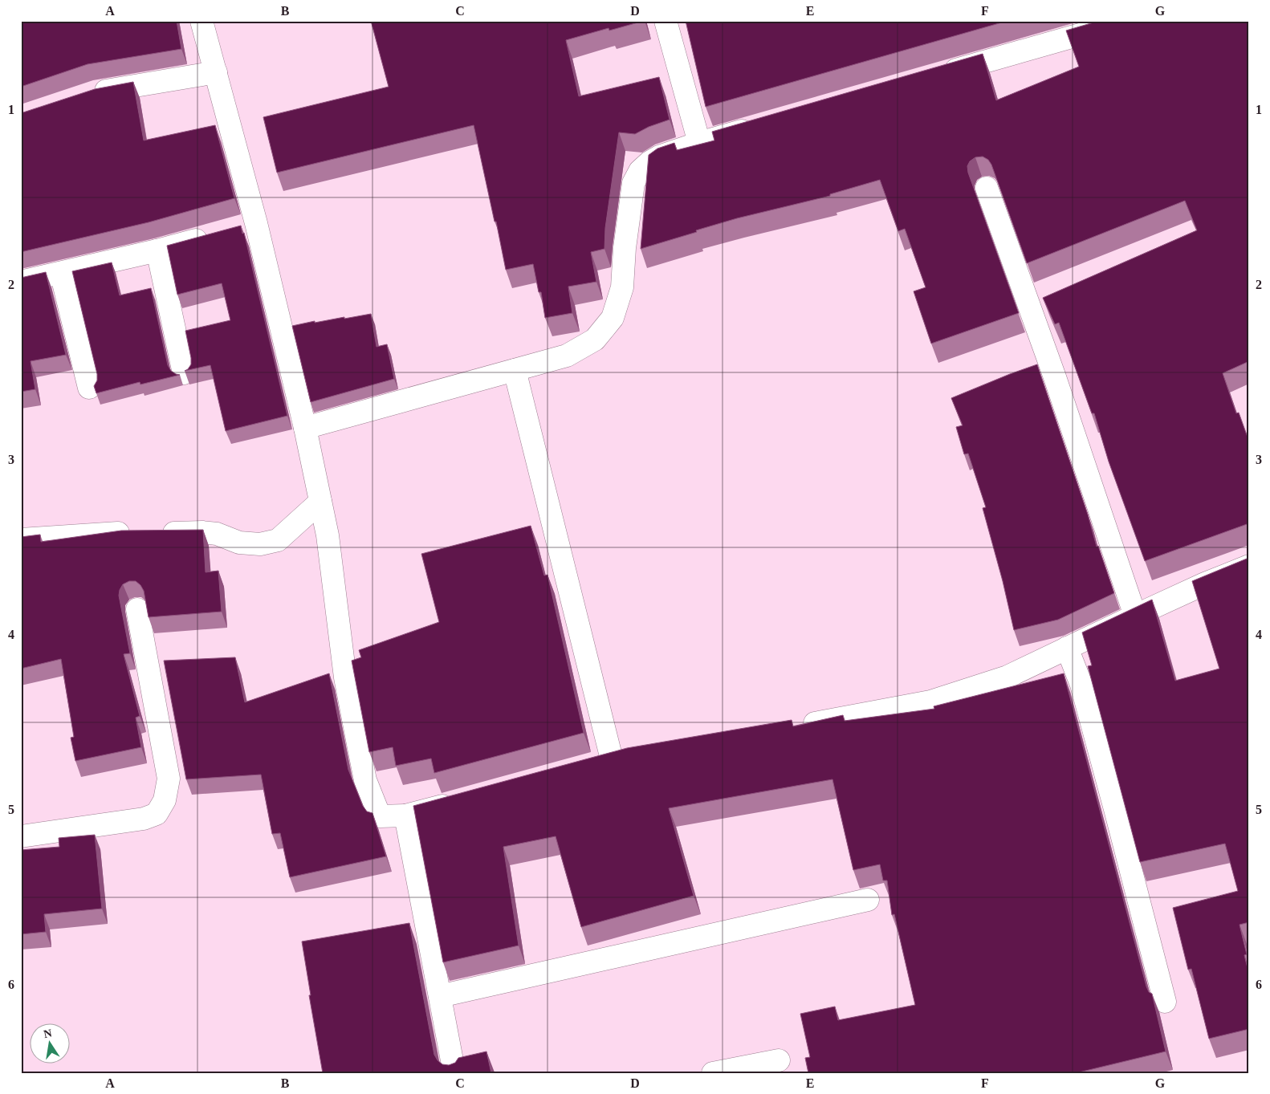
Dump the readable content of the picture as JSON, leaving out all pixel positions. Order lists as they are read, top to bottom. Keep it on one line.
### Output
{"north":"top","grid":{"columns":["A","B","C","D","E","F","G"],"rows":["1","2","3","4","5","6"]}}
